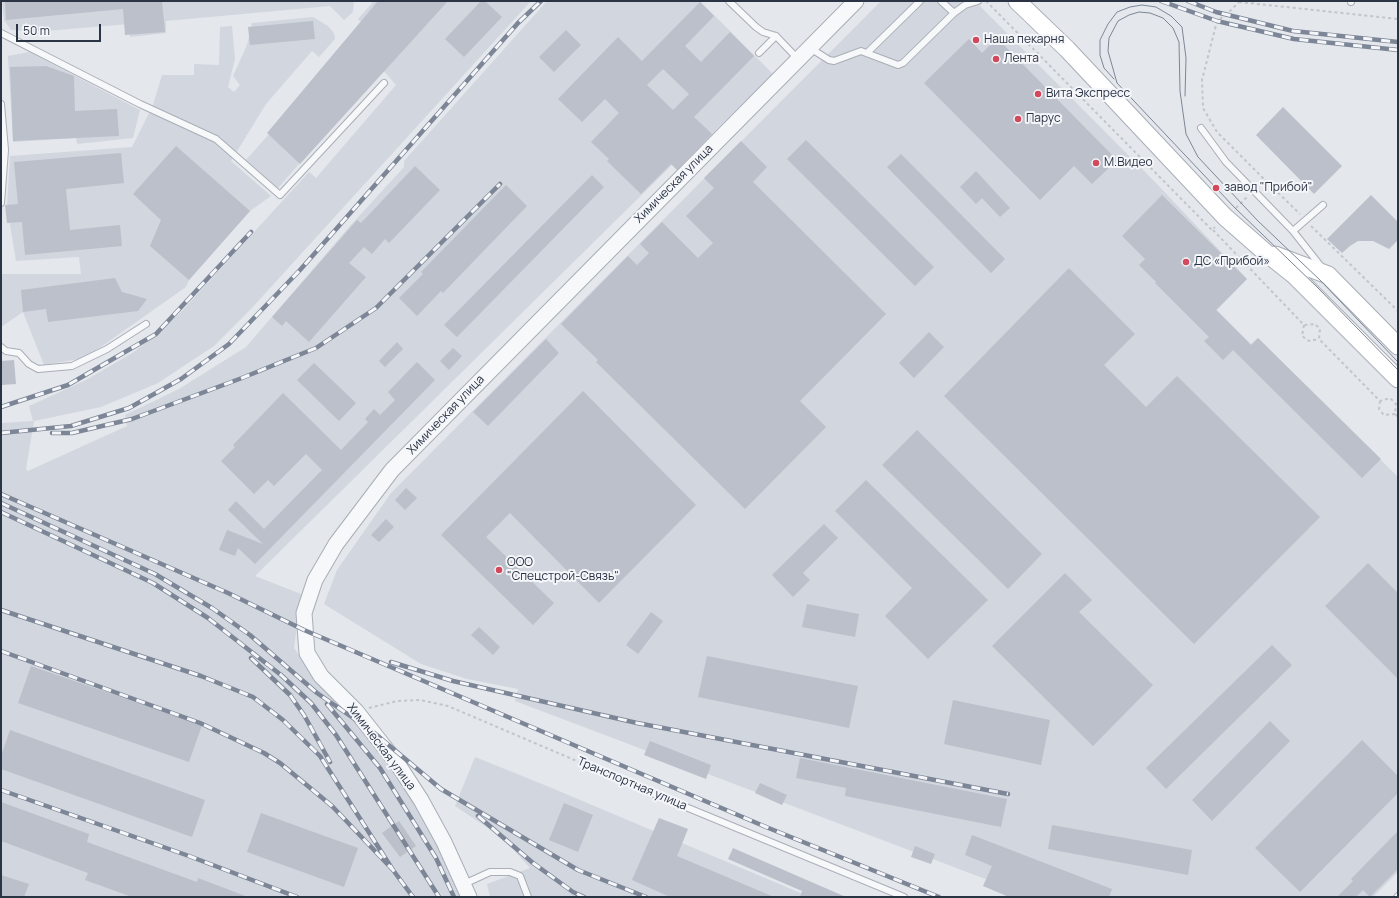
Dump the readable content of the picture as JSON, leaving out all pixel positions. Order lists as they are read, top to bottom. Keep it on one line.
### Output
{"streets":{"street":["Химическая улица"],"lane":["Транспортная улица"]},"crossings":[["Химическая улица","Транспортная улица"]],"places":["Наша пекарня","Лента","Вита Экспресс","Парус","М.Видео","завод \"Прибой\"","ДC «Прибой»","ООО \"Спецстрой-Связь\""],"scale_bar":"50 m"}
